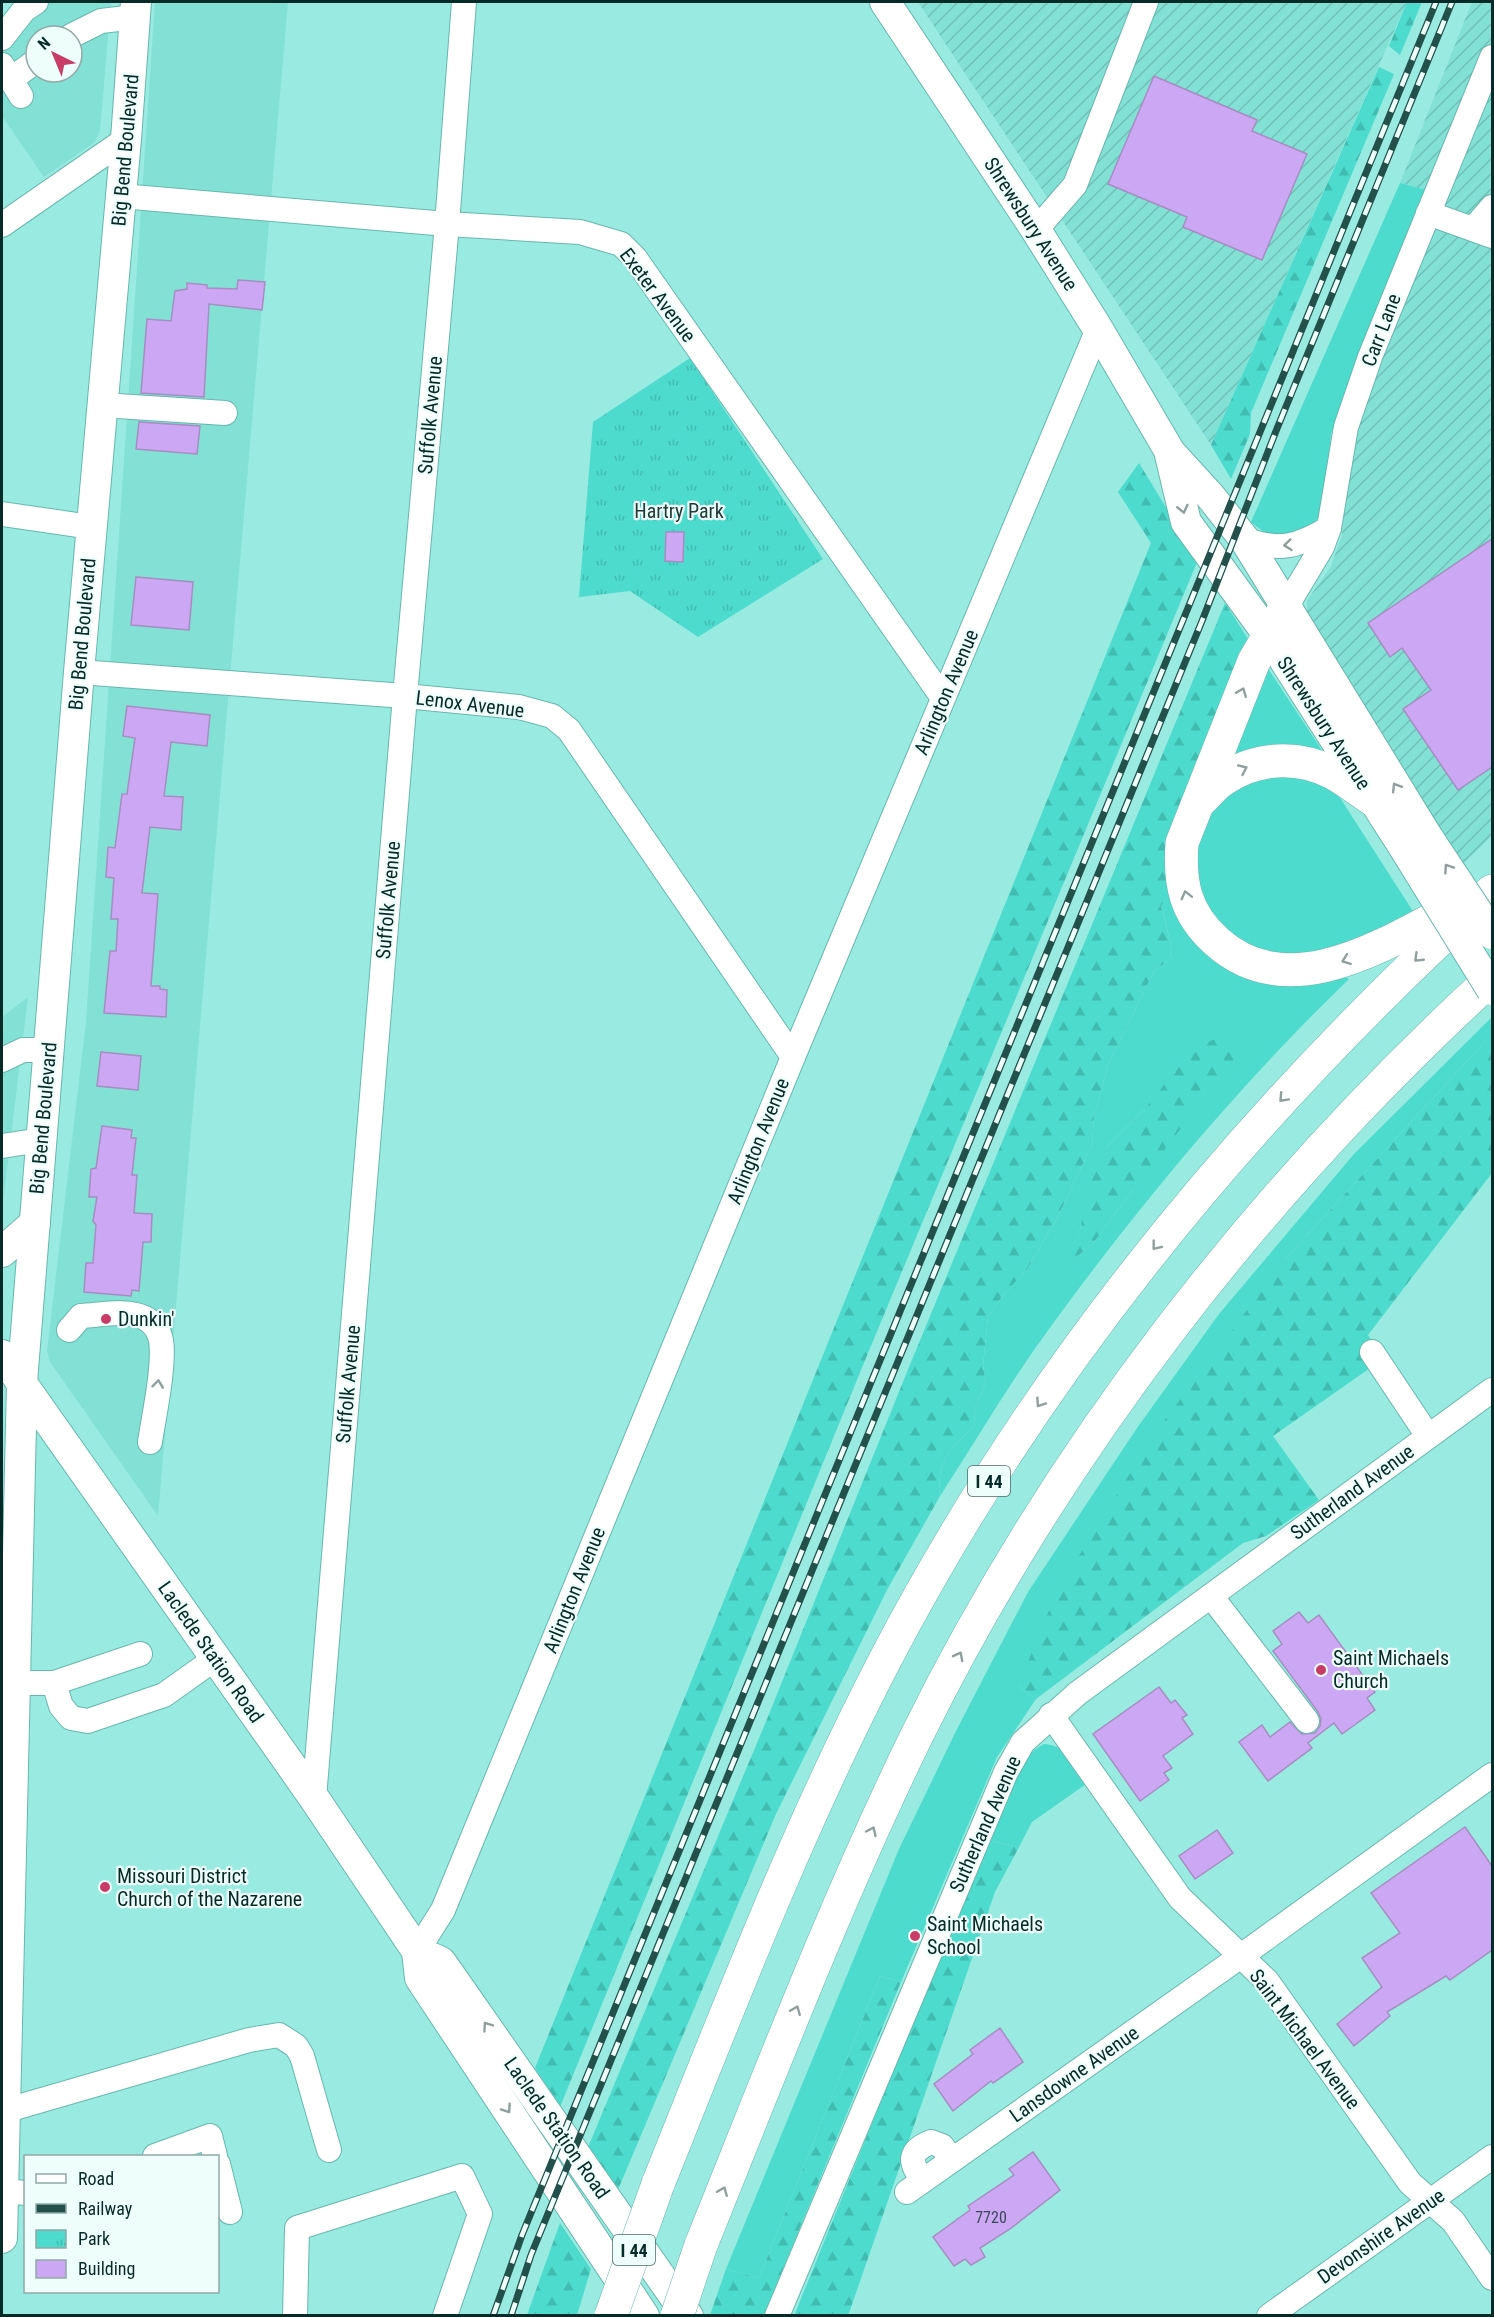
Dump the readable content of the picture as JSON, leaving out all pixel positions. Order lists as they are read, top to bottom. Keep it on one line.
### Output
{"streets":{"highway":["I 44"],"main road":["Big Bend Boulevard","Shrewsbury Avenue","Laclede Station Road"],"street":["Exeter Avenue","Carr Lane","Suffolk Avenue","Arlington Avenue","Lenox Avenue","Sutherland Avenue","Saint Michael Avenue","Lansdowne Avenue","Devonshire Avenue"]},"crossings":[["Big Bend Boulevard","Exeter Avenue"],["Big Bend Boulevard","Lenox Avenue"],["Big Bend Boulevard","Laclede Station Road"],["Shrewsbury Avenue","Carr Lane"],["Shrewsbury Avenue","Arlington Avenue"],["Exeter Avenue","Suffolk Avenue"],["Exeter Avenue","Arlington Avenue"],["Suffolk Avenue","Lenox Avenue"],["Suffolk Avenue","Laclede Station Road"],["Arlington Avenue","Lenox Avenue"],["Arlington Avenue","Laclede Station Road"],["Sutherland Avenue","Saint Michael Avenue"],["Saint Michael Avenue","Lansdowne Avenue"],["Saint Michael Avenue","Devonshire Avenue"]],"parks":["Hartry Park"],"places":["Dunkin'","Saint Michaels Church","Missouri District Church of the Nazarene","Saint Michaels School"],"house_numbers":["7720"],"legend":["Road","Railway","Park","Building"],"north":"top left"}
